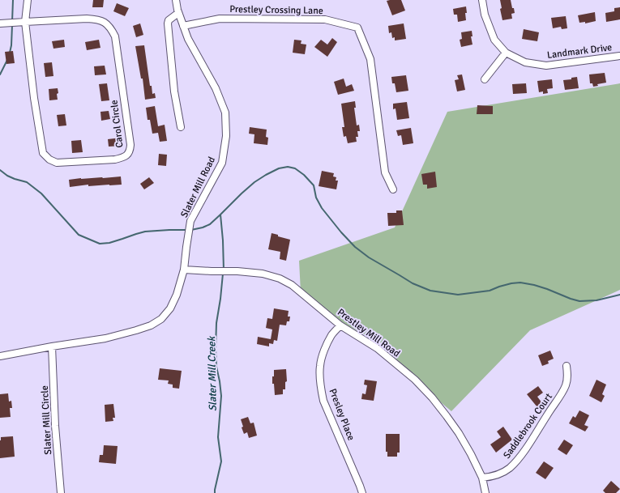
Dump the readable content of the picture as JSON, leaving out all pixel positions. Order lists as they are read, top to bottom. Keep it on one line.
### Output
{"streets":{"street":["Prestley Crossing Lane","Landmark Drive","Carol Circle","Slater Mill Road","Prestley Mill Road","Presley Place","Slater Mill Circle","Saddlebrook Court"]},"crossings":[["Prestley Crossing Lane","Slater Mill Road"],["Slater Mill Road","Prestley Mill Road"],["Slater Mill Road","Slater Mill Circle"],["Prestley Mill Road","Presley Place"],["Prestley Mill Road","Saddlebrook Court"]],"water":["Slater Mill Creek"]}
